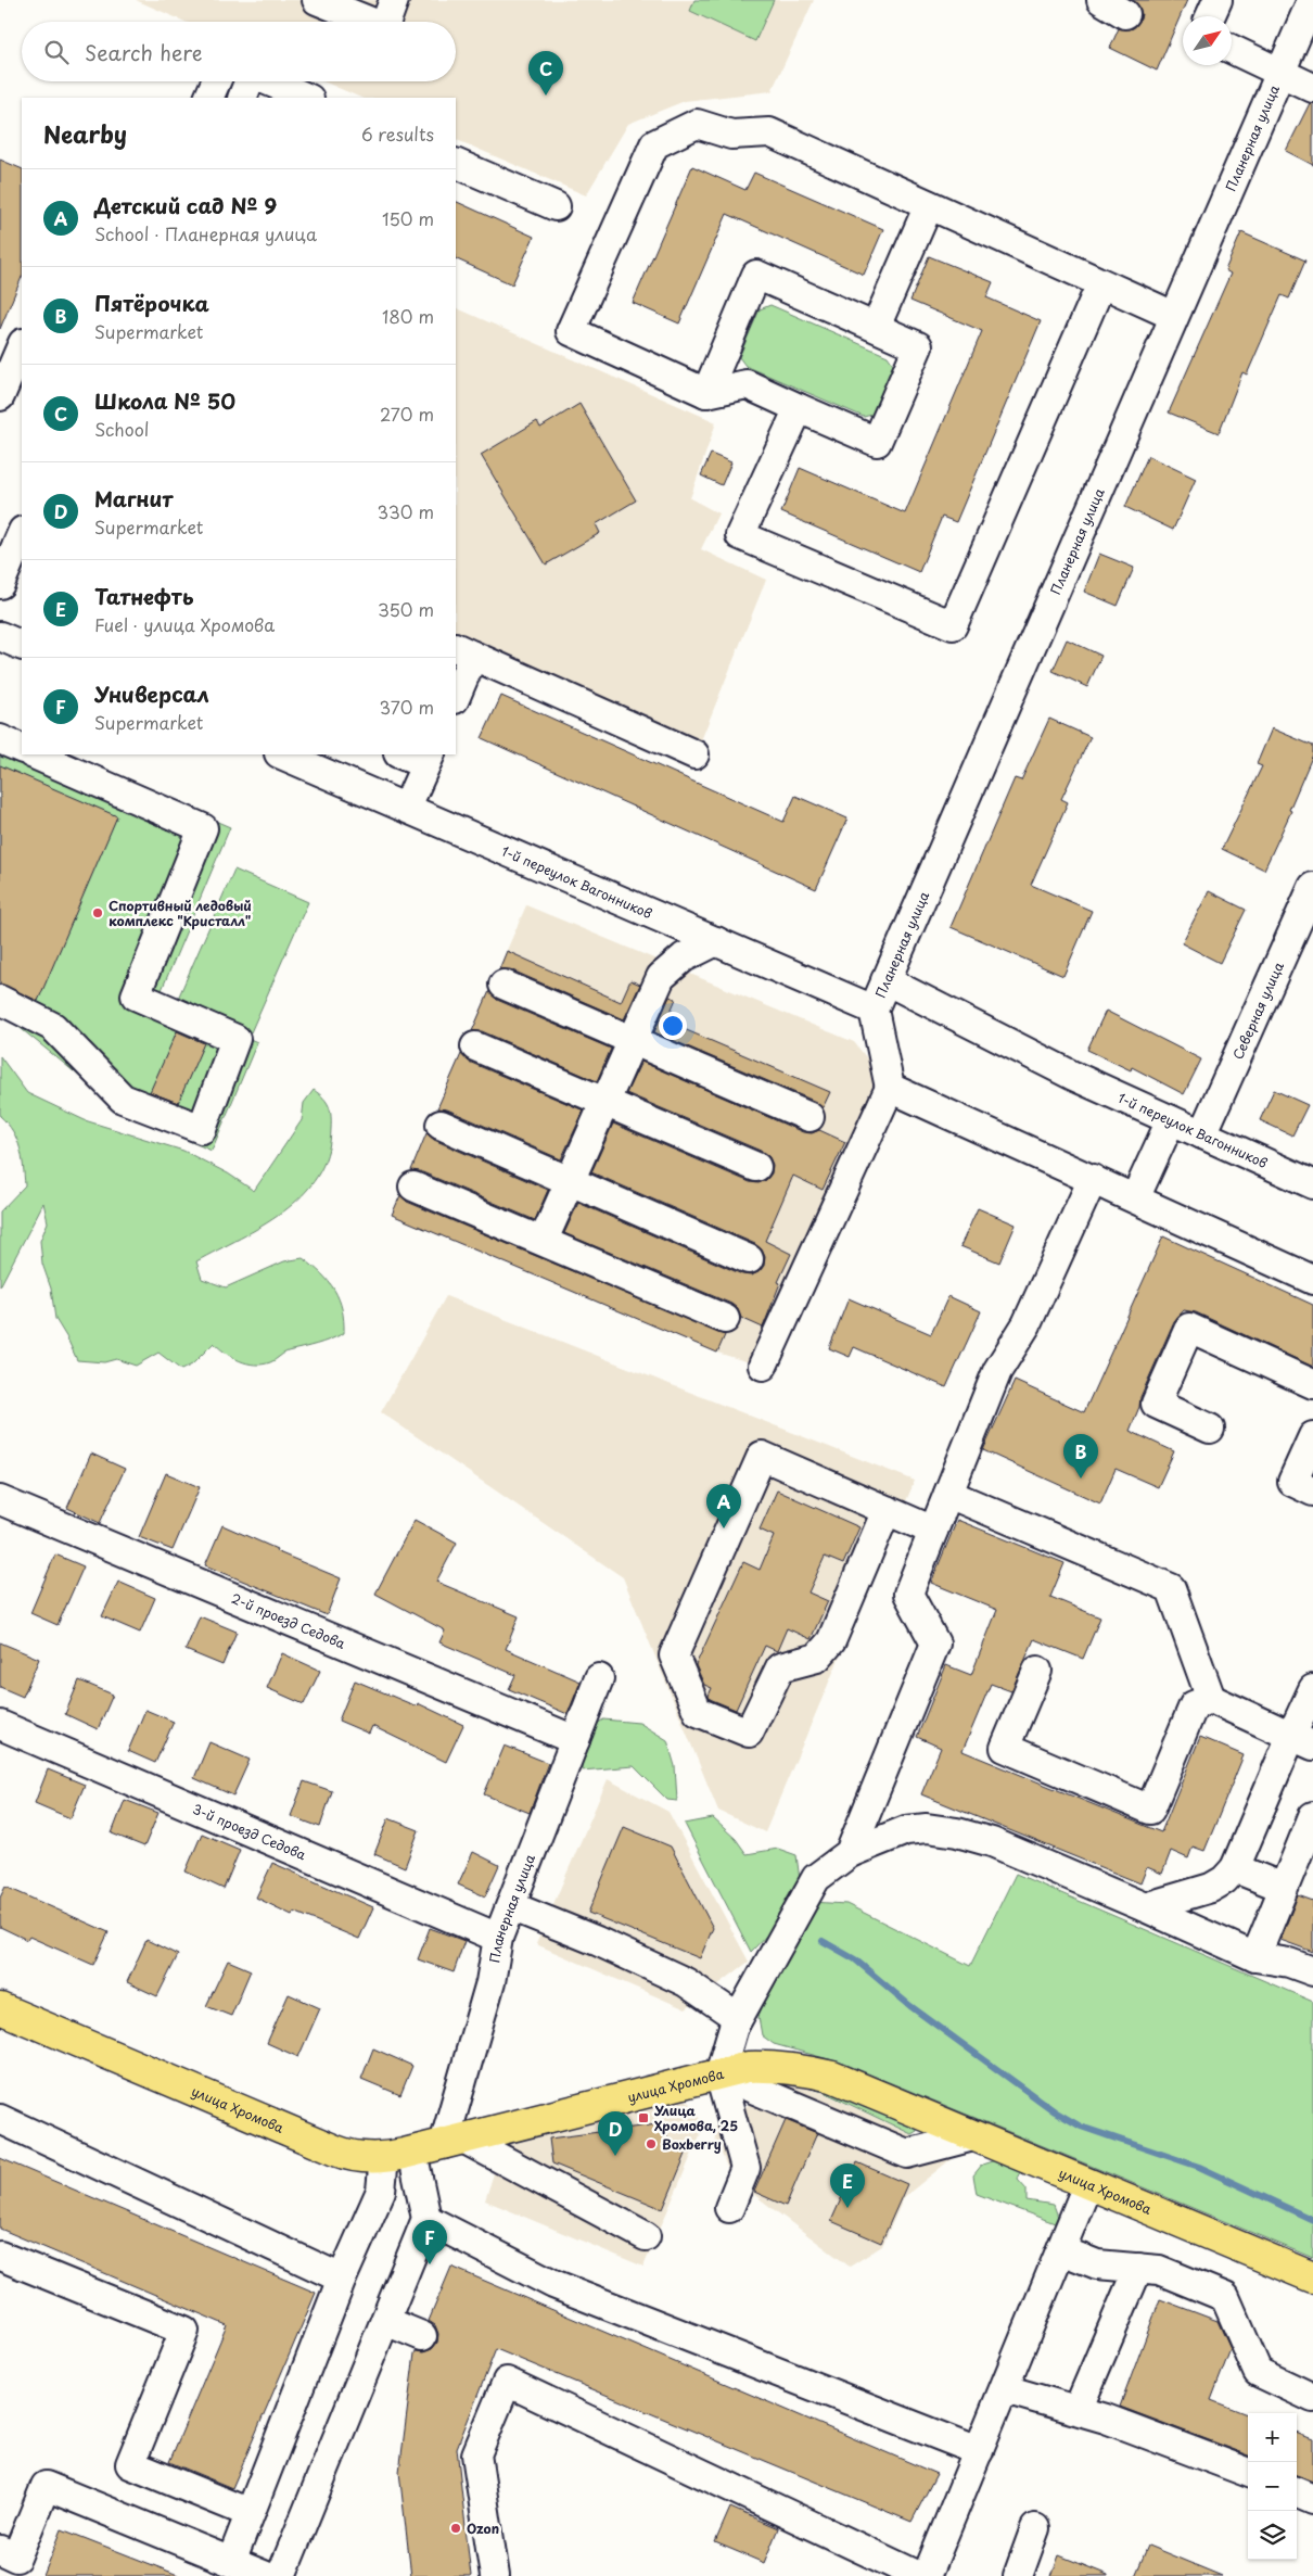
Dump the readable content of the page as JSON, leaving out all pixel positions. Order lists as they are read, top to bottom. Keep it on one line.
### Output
{"streets":{"main road":["улица Хромова"],"street":["Планерная улица","1-й переулок Вагонников","Северная улица","2-й проезд Седова","3-й проезд Седова"]},"crossings":[["Планерная улица","1-й переулок Вагонников"],["Планерная улица","2-й проезд Седова"],["Планерная улица","3-й проезд Седова"],["Планерная улица","улица Хромова"],["1-й переулок Вагонников","Северная улица"]],"places":{"other":["Спортивный ледовый комплекс \"Кристалл\"","Boxberry","Ozon"],"transit":["Улица Хромова, 25"]},"north":"top right","page":{"search":"Search here","pins":["C","B","A","D","E","F"],"heading":["Nearby","6 results"],"list":[{"mark":"A","name":"Детский сад № 9","note":"School · Планерная улица","value":"150 m"},{"mark":"B","name":"Пятёрочка","note":"Supermarket","value":"180 m"},{"mark":"C","name":"Школа № 50","note":"School","value":"270 m"},{"mark":"D","name":"Магнит","note":"Supermarket","value":"330 m"},{"mark":"E","name":"Татнефть","note":"Fuel · улица Хромова","value":"350 m"},{"mark":"F","name":"Универсал","note":"Supermarket","value":"370 m"}],"map_buttons":["+","−"]}}
